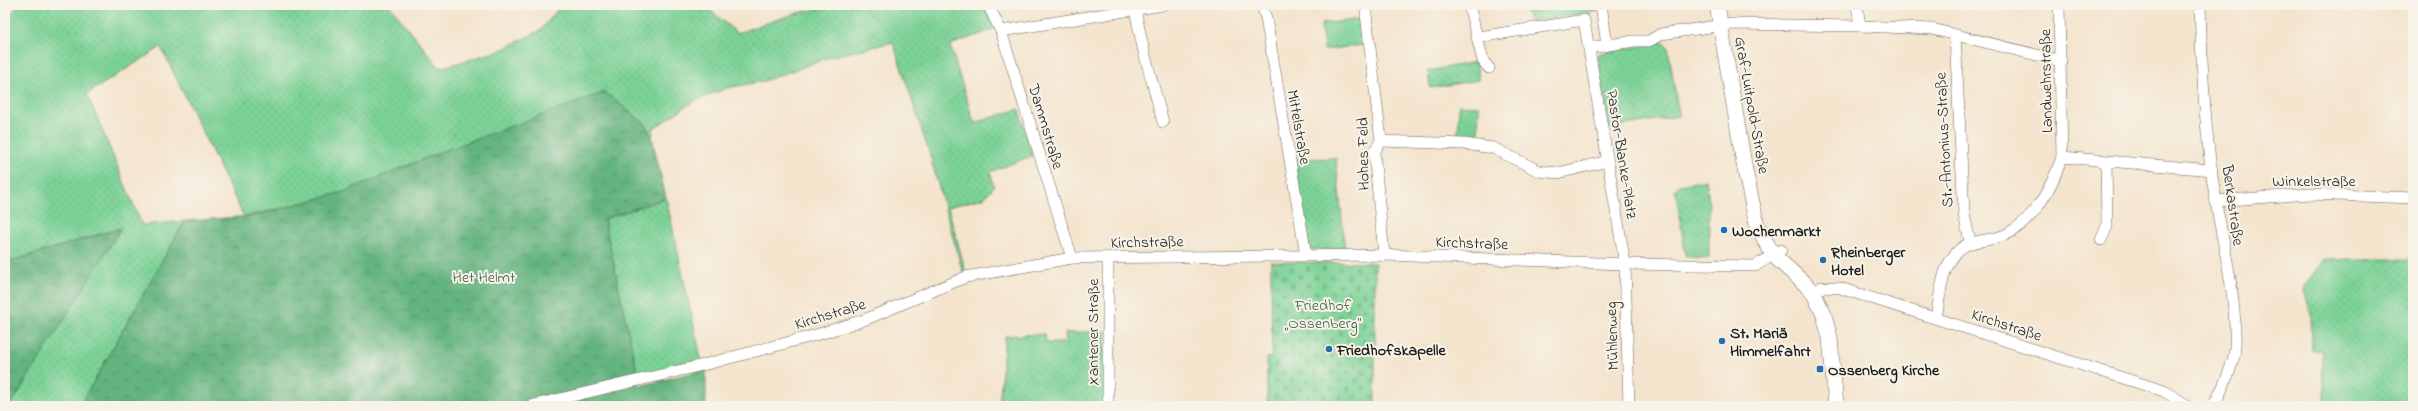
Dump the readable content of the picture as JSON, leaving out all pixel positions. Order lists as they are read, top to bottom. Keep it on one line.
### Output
{"streets":{"street":["Landwehrstraße","Graf-Luitpold-Straße","Dammstraße","Mittelstraße","St.-Antonius-Straße","Hohes Feld","Pastor-Blanke-Platz","Winkelstraße","Berkastraße","Kirchstraße","Xantener Straße","Mühlenweg"]},"crossings":[["Landwehrstraße","St.-Antonius-Straße"],["Graf-Luitpold-Straße","Kirchstraße"],["Dammstraße","Kirchstraße"],["Mittelstraße","Kirchstraße"],["Hohes Feld","Kirchstraße"],["Pastor-Blanke-Platz","Kirchstraße"],["Pastor-Blanke-Platz","Mühlenweg"],["Winkelstraße","Berkastraße"],["Kirchstraße","Xantener Straße"],["Kirchstraße","Mühlenweg"]],"parks":["Het Helmt","Friedhof „Ossenberg“"],"places":{"other":["Wochenmarkt","Rheinberger Hotel","St. Mariä Himmelfahrt","Friedhofskapelle"],"transit":["Ossenberg Kirche"]}}
